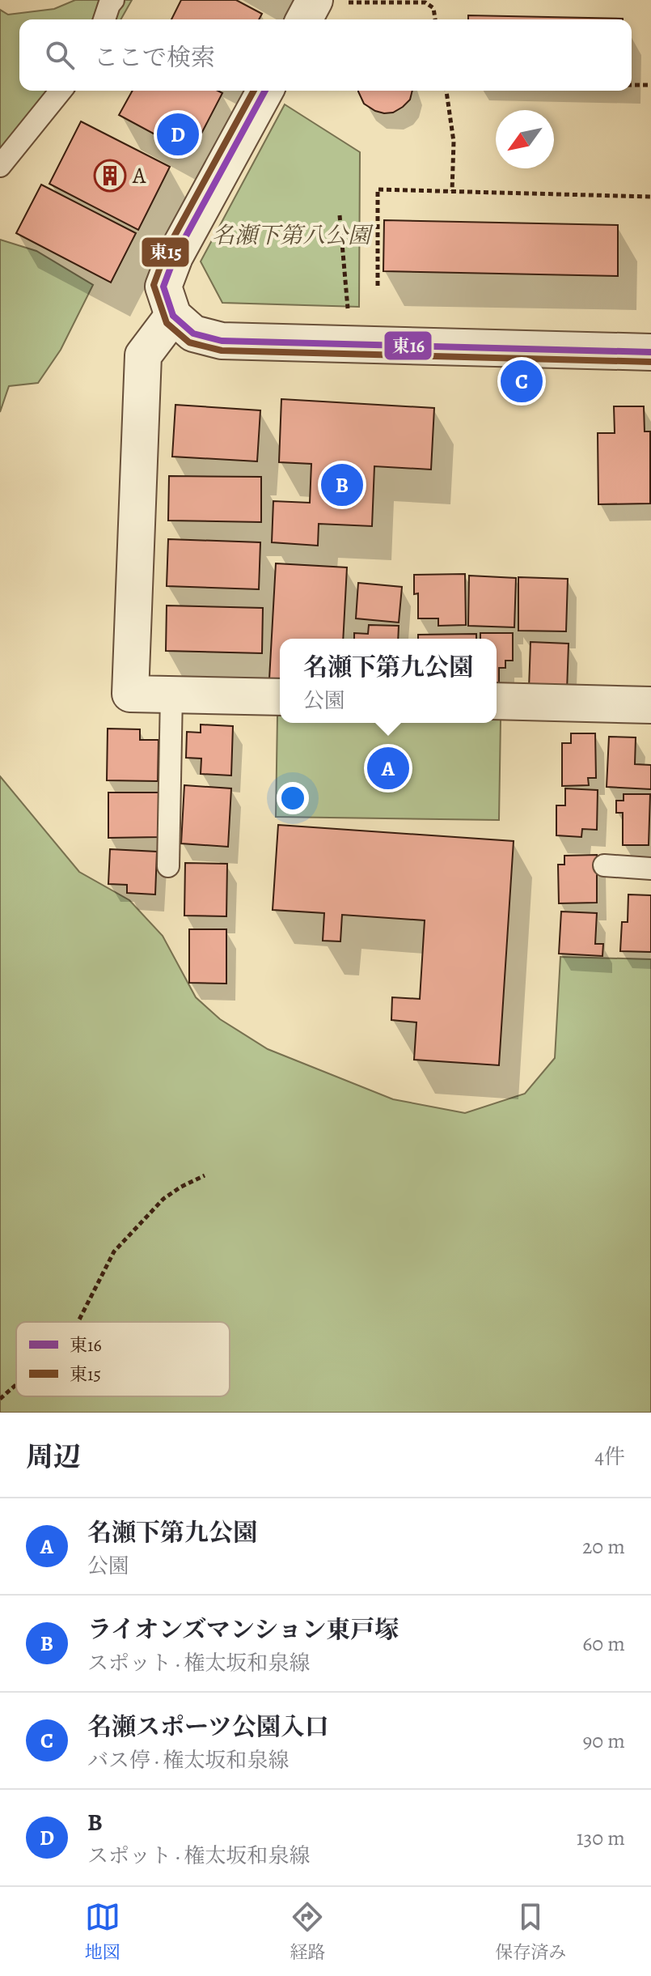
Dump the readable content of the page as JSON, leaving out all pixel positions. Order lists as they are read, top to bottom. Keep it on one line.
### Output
{"parks":["名瀬下第八公園"],"places":{"building":["A"]},"lines":["transit line 東16","transit line 東15"],"legend":["東16","東15"],"north":"bottom left","page":{"search":"ここで検索","pins":["D","C","B","A"],"popup":["名瀬下第九公園","公園"],"heading":["周辺","4件"],"list":[{"mark":"A","name":"名瀬下第九公園","note":"公園","value":"20 m"},{"mark":"B","name":"ライオンズマンション東戸塚","note":"スポット · 権太坂和泉線","value":"60 m"},{"mark":"C","name":"名瀬スポーツ公園入口","note":"バス停 · 権太坂和泉線","value":"90 m"},{"mark":"D","name":"B","note":"スポット · 権太坂和泉線","value":"130 m"}],"nav":["地図","経路","保存済み"]}}
